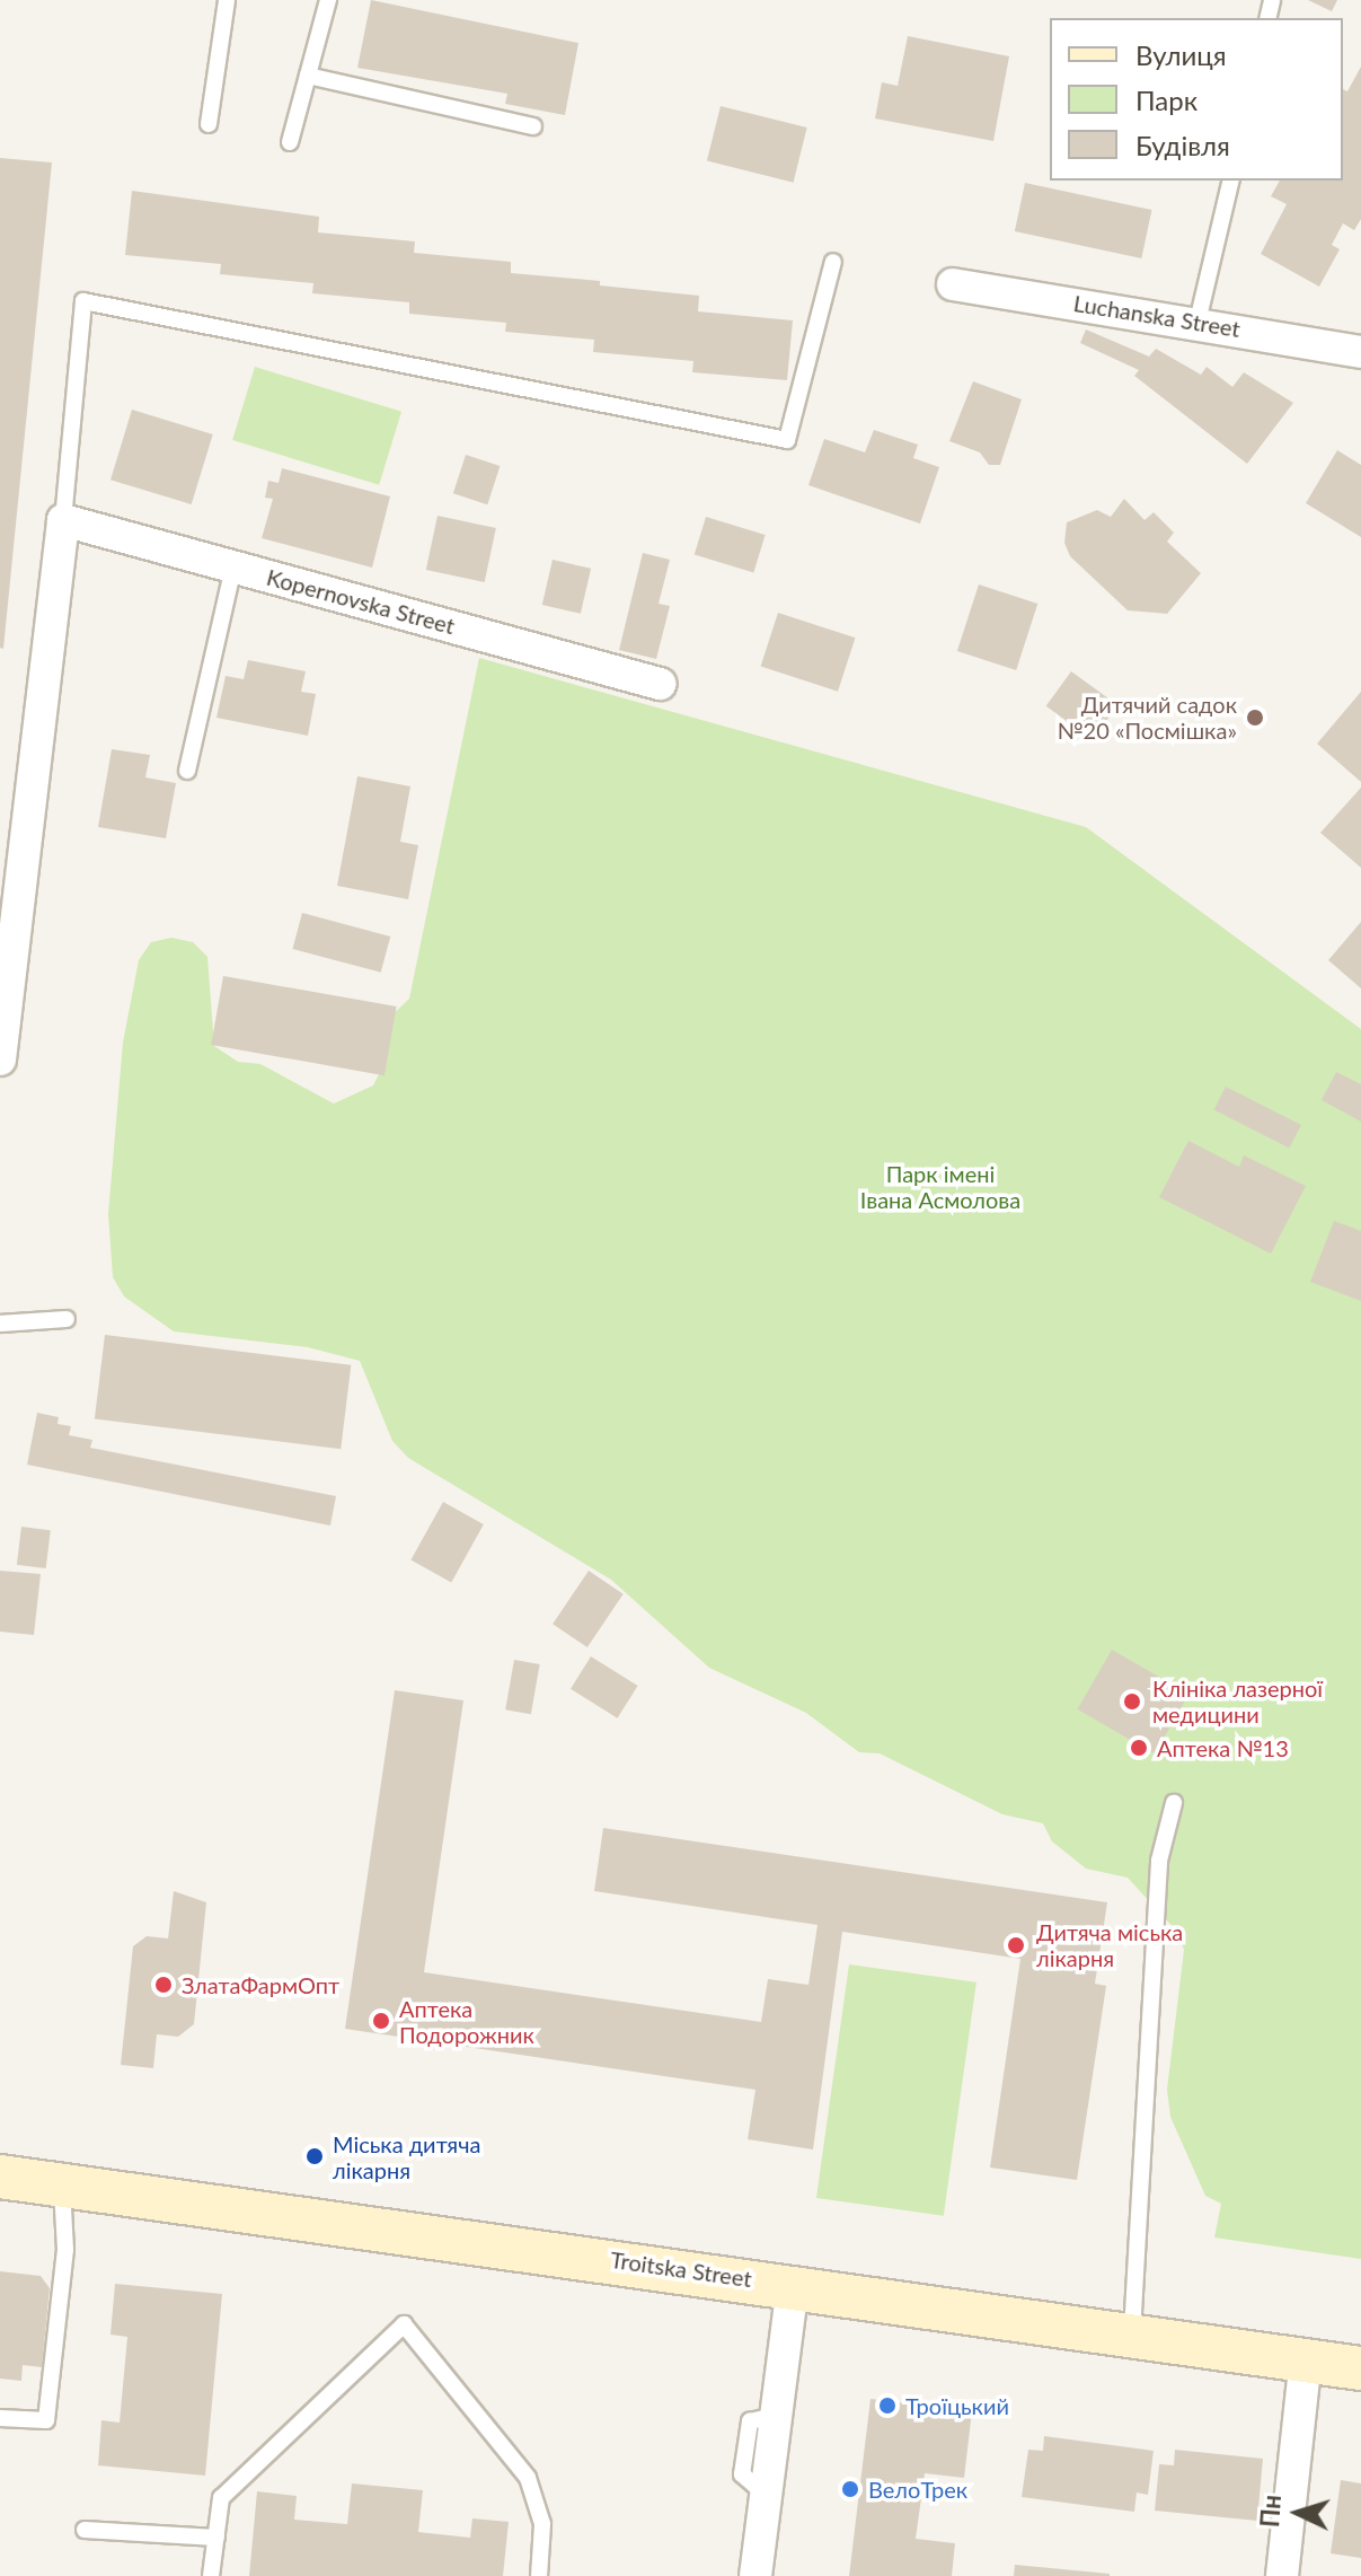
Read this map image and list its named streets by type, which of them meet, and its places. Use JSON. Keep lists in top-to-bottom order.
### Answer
{
  "streets": {
    "main road": ["Troitska Street"],
    "street": ["Luchanska Street", "Kopernovska Street"]
  },
  "parks": ["Парк імені Івана Асмолова"],
  "places": [
    "Дитячий садок №20 «Посмішка»",
    "Клініка лазерної медицини",
    "Аптека №13",
    "Дитяча міська лікарня",
    "ЗлатаФармОпт",
    "Аптека Подорожник",
    "Міська дитяча лікарня",
    "Троїцький",
    "ВелоТрек"
  ],
  "legend": ["Вулиця", "Парк", "Будівля"],
  "north": "left"
}
